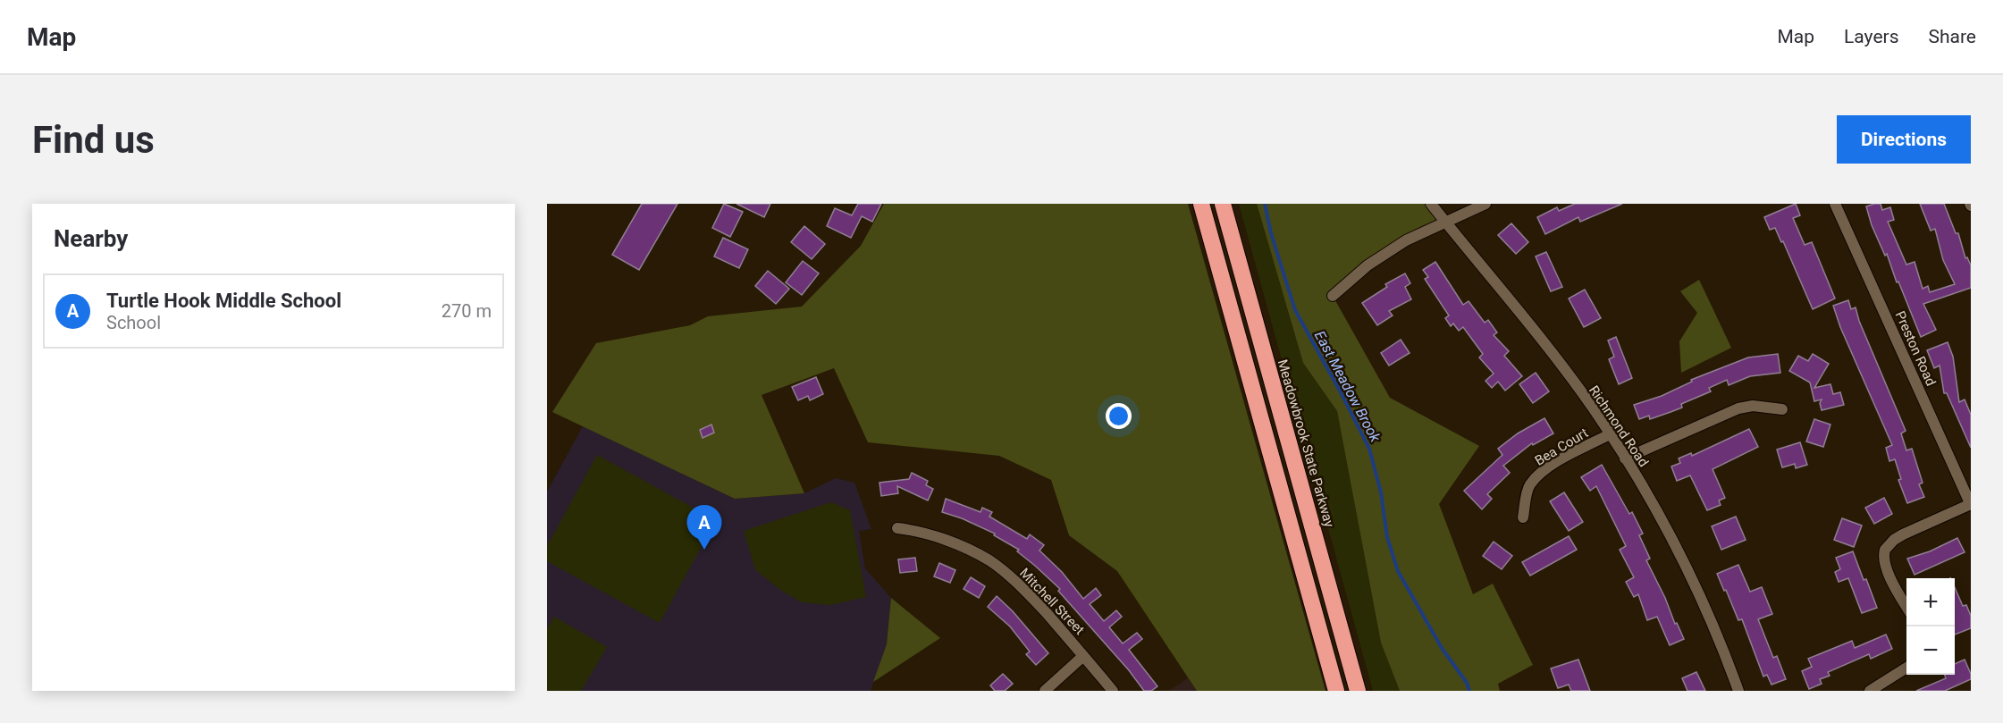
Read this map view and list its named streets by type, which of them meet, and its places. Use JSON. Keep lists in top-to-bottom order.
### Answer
{
  "streets": {
    "highway": ["Meadowbrook State Parkway"],
    "street": [
      "Preston Road",
      "Richmond Road",
      "Bea Court",
      "Mitchell Street"
    ]
  },
  "crossings": [
    ["Richmond Road", "Bea Court"]
  ],
  "water": ["East Meadow Brook"],
  "page": {
    "header": "Map",
    "nav": ["Map", "Layers", "Share"],
    "buttons": "Directions",
    "title": "Find us",
    "heading": "Nearby",
    "list": [
      {
        "mark": "A",
        "name": "Turtle Hook Middle School",
        "note": "School",
        "value": "270 m"
      }
    ],
    "pins": "A",
    "map_buttons": ["+", "−"]
  }
}
